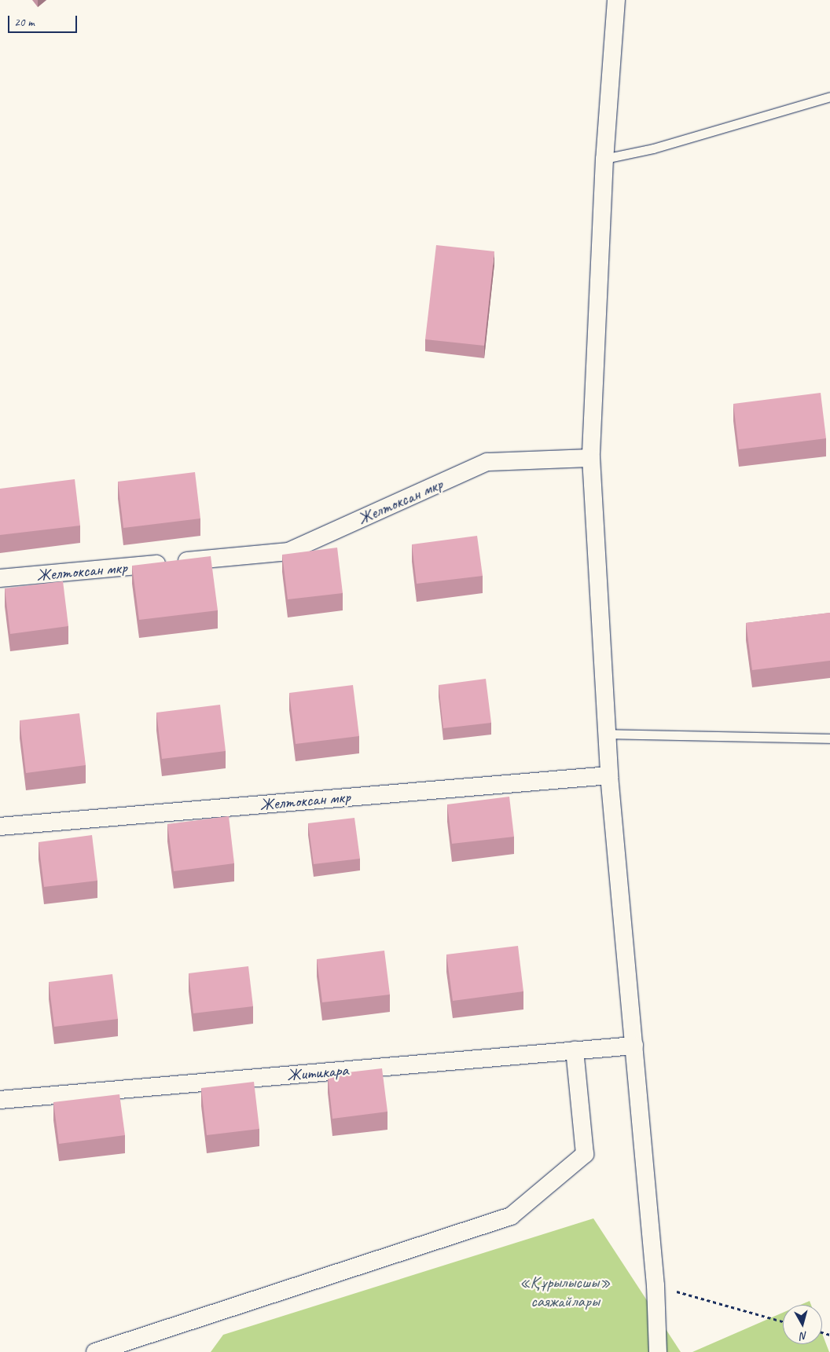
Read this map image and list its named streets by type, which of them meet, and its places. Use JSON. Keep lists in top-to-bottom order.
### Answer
{
  "streets": {
    "street": ["Желтоксан мкр", "Житикара"]
  },
  "parks": ["«Құрылысшы» саяжайлары"],
  "scale_bar": "20 m",
  "north": "bottom"
}
